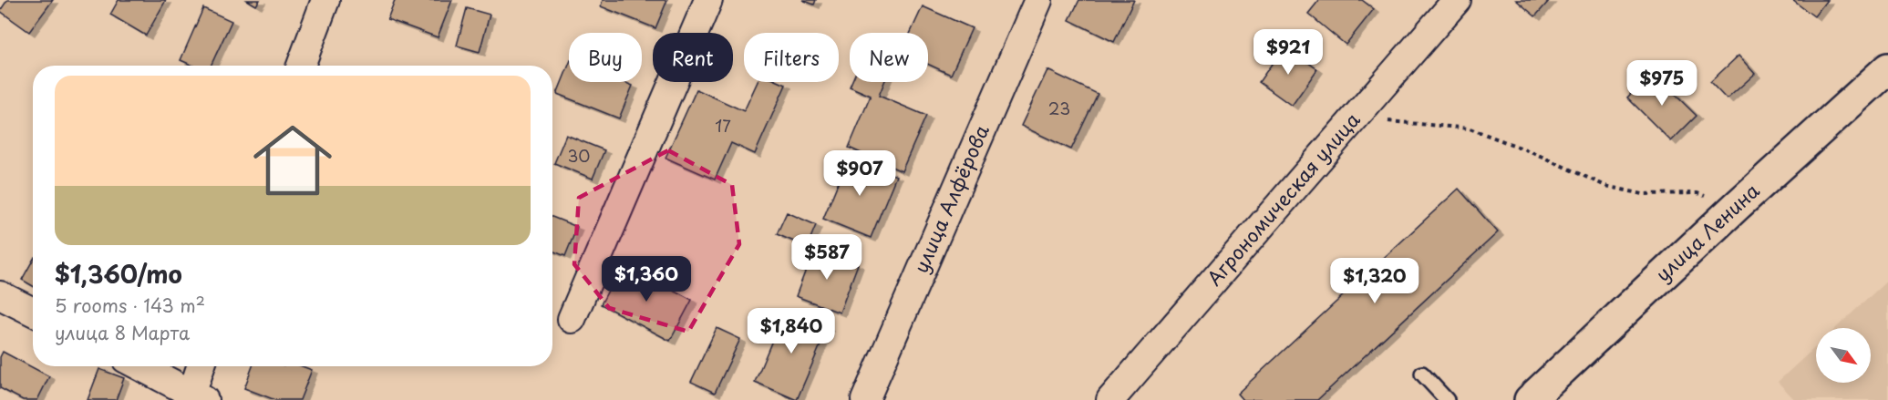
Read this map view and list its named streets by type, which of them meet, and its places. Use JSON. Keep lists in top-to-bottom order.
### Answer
{
  "streets": {
    "street": ["улица Алфёрова", "Агрономическая улица", "улица Ленина"]
  },
  "house_numbers": ["23", "17", "30"],
  "north": "bottom right",
  "page": {
    "price": [
      "$921",
      "$975",
      "$907",
      "$587",
      "$1,360",
      "$1,320",
      "$1,840"
    ],
    "chip": [
      "Buy",
      "Rent",
      "Filters",
      "New"
    ],
    "list": [
      {
        "name": "$1,360/mo",
        "note": "5 rooms · 143 m² · улица 8 Марта"
      }
    ]
  }
}
